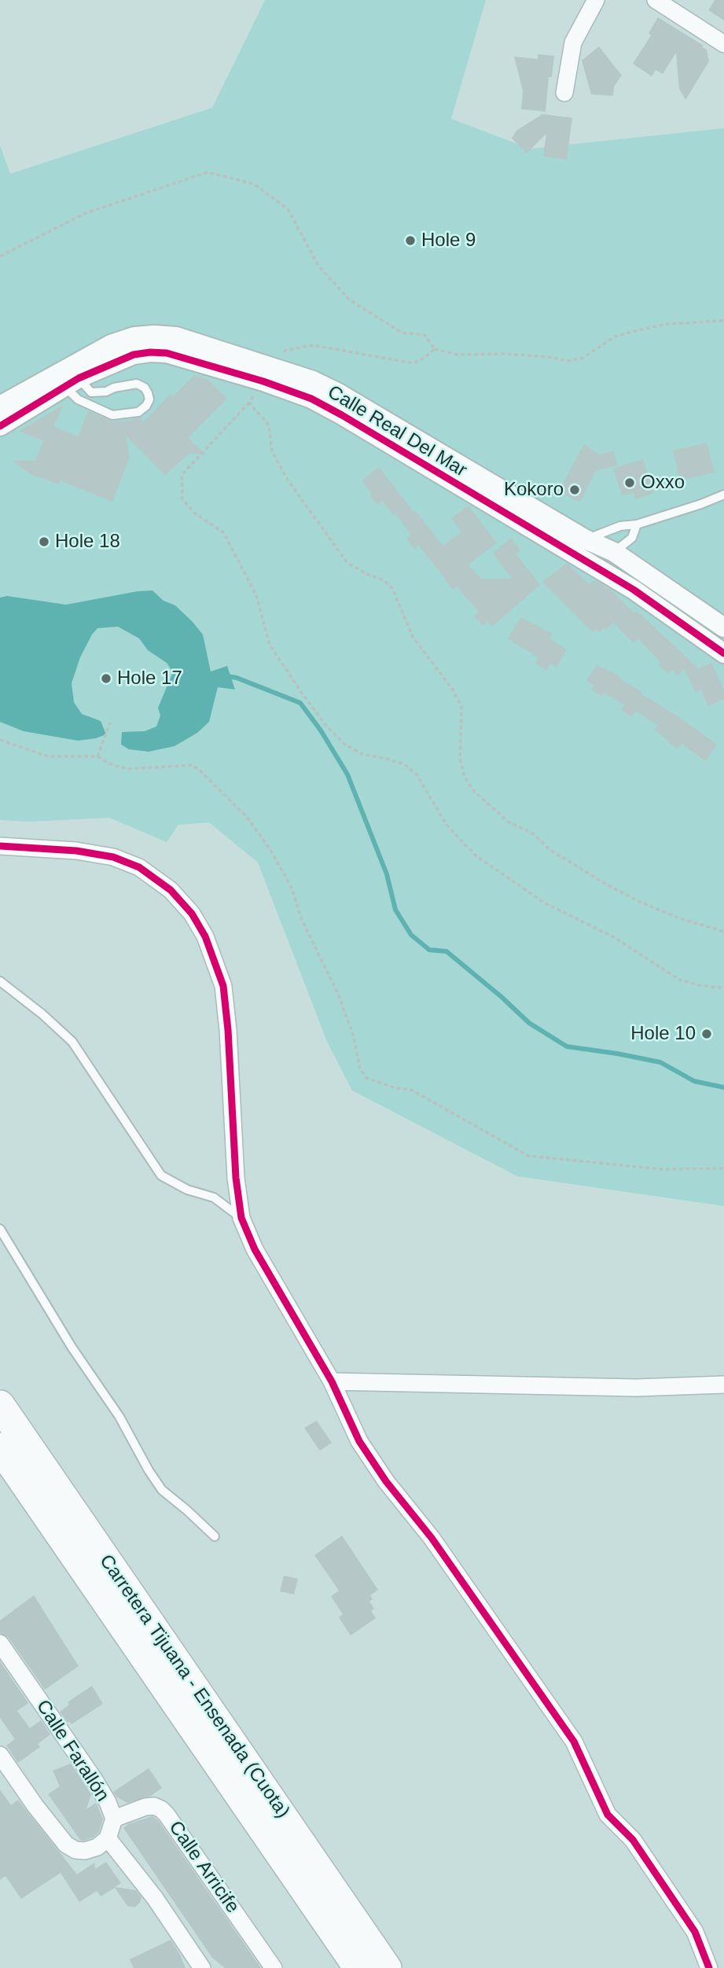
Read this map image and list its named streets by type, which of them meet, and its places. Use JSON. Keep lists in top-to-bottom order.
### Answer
{
  "streets": {
    "highway": ["Carretera Tijuana - Ensenada (Cuota)"],
    "street": ["Calle Real Del Mar", "Calle Farallón", "Calle Arricife"]
  },
  "crossings": [
    ["Calle Farallón", "Calle Arricife"]
  ],
  "places": [
    "Hole 9",
    "Oxxo",
    "Kokoro",
    "Hole 18",
    "Hole 17",
    "Hole 10"
  ]
}
